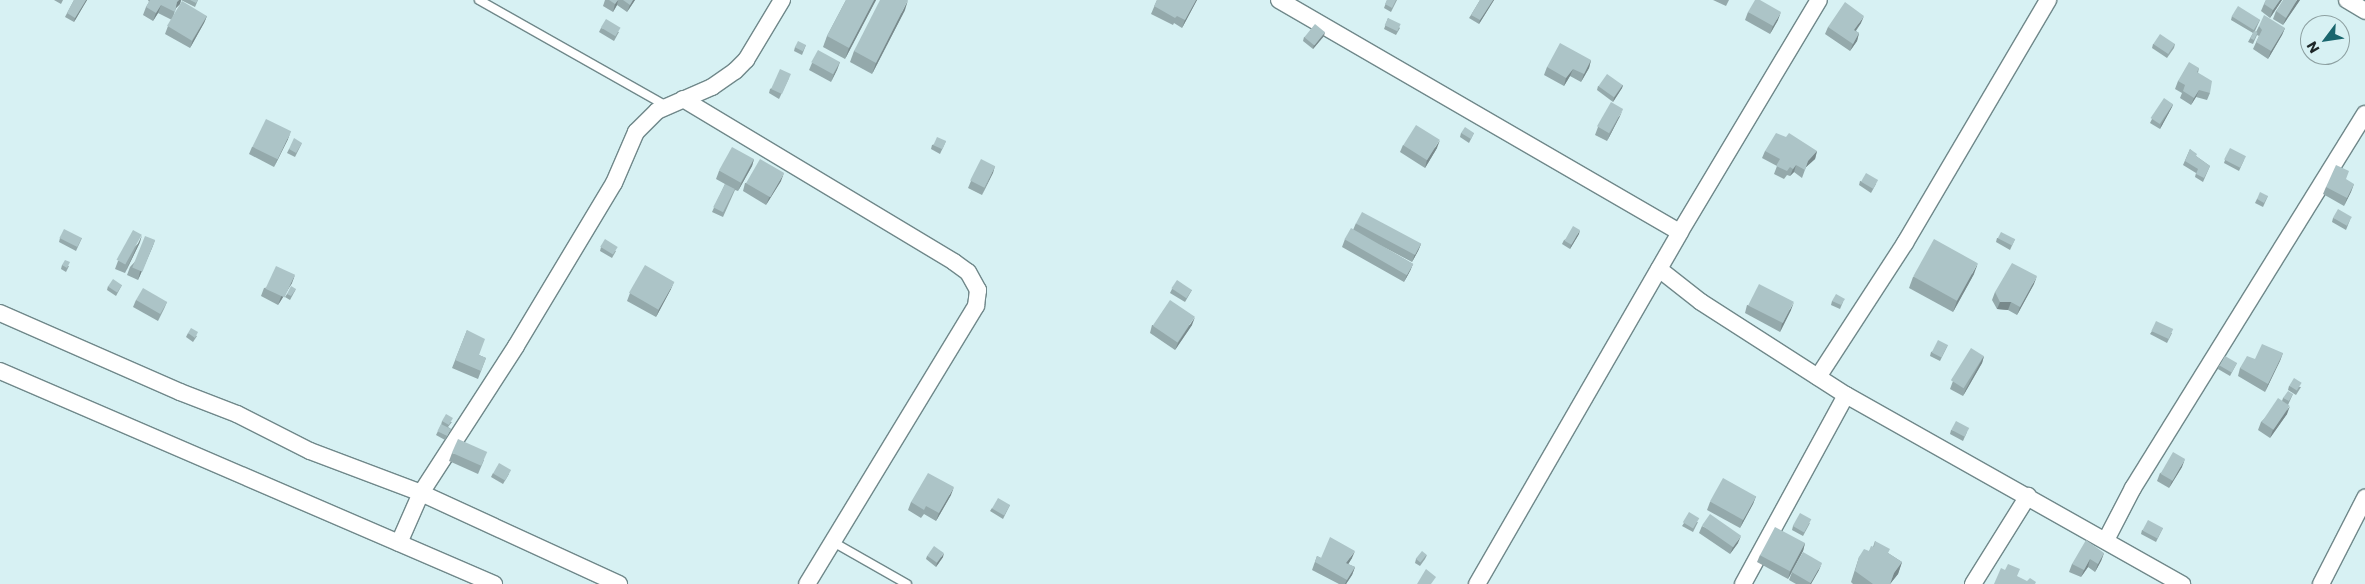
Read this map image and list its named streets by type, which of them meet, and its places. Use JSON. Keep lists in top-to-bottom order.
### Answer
{
  "north": "bottom left"
}
